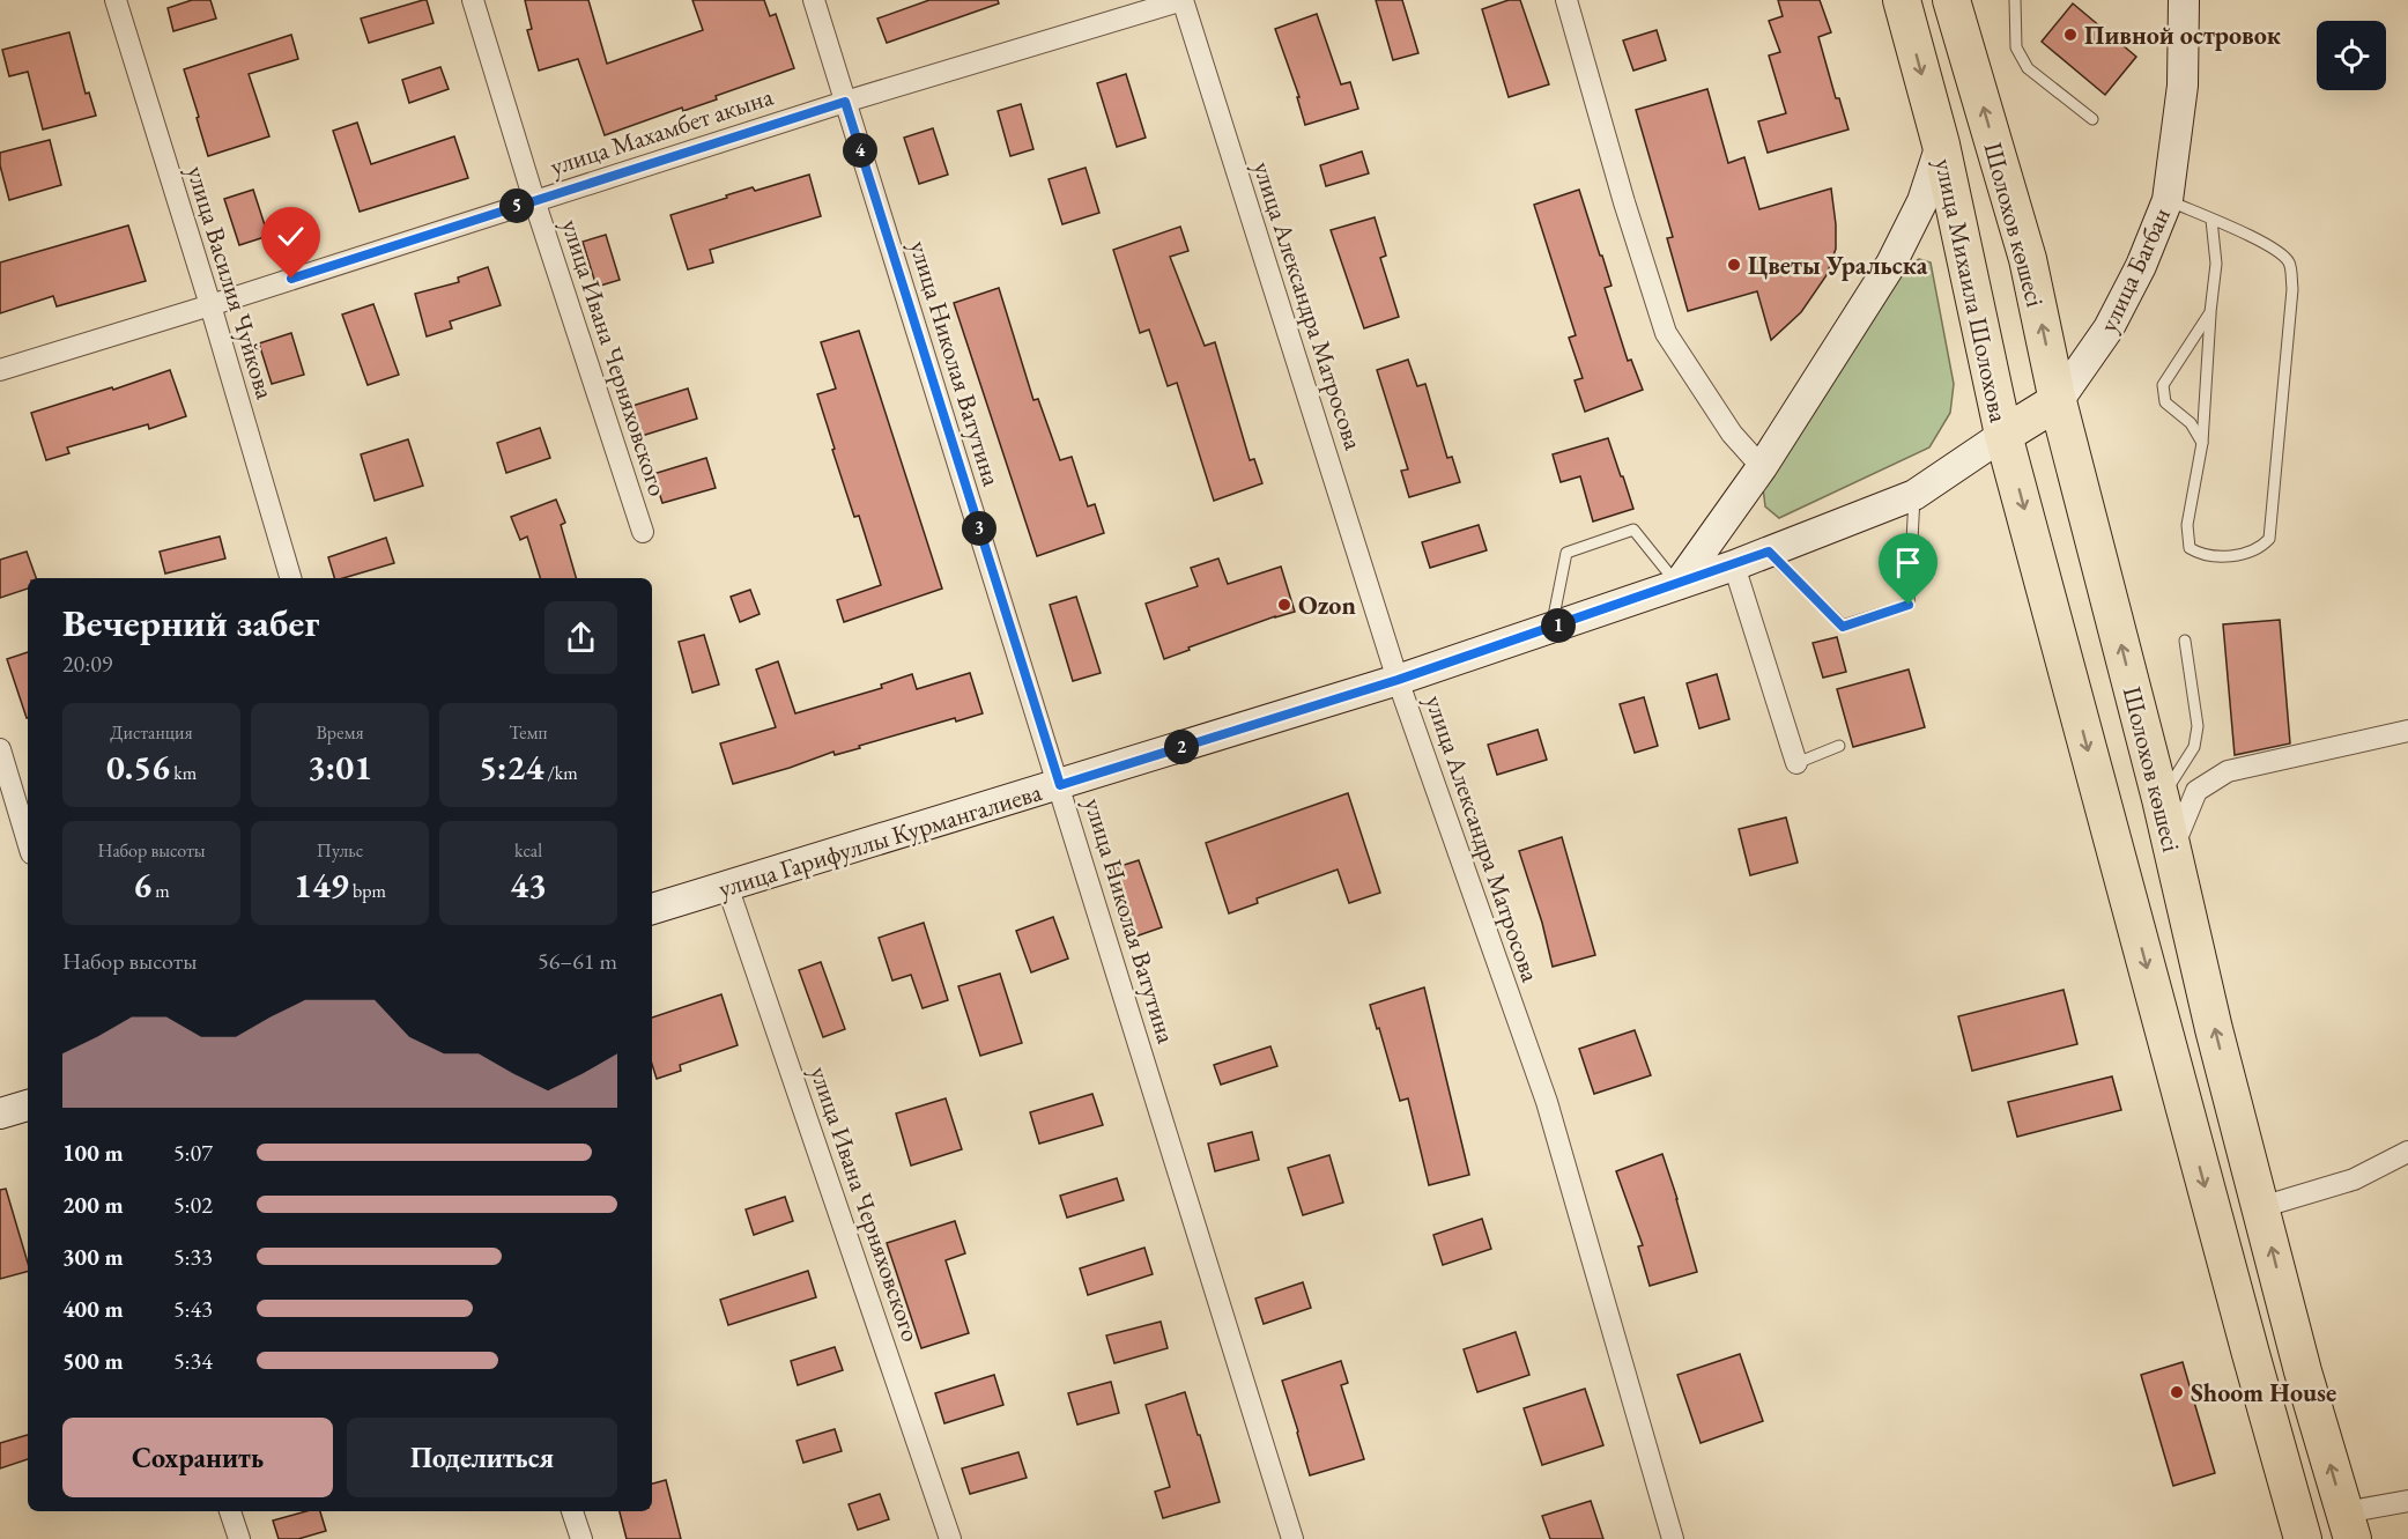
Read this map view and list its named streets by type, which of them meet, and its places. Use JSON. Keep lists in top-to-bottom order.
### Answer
{
  "streets": {
    "highway": ["Шолохов көшесі", "улица Михаила Шолохова"],
    "street": [
      "улица Махамбет акына",
      "улица Багбан",
      "улица Василия Чуйкова",
      "улица Александра Матросова",
      "улица Ивана Черняховского",
      "улица Николая Ватутина",
      "улица Гарифуллы Курмангалиева"
    ]
  },
  "crossings": [
    ["улица Махамбет акына", "улица Василия Чуйкова"],
    ["улица Махамбет акына", "улица Александра Матросова"],
    ["улица Махамбет акына", "улица Ивана Черняховского"],
    ["улица Махамбет акына", "улица Николая Ватутина"],
    ["Шолохов көшесі", "улица Багбан"],
    ["Шолохов көшесі", "улица Михаила Шолохова"],
    ["улица Михаила Шолохова", "улица Гарифуллы Курмангалиева"],
    ["улица Александра Матросова", "улица Гарифуллы Курмангалиева"],
    ["улица Ивана Черняховского", "улица Гарифуллы Курмангалиева"],
    ["улица Николая Ватутина", "улица Гарифуллы Курмангалиева"]
  ],
  "places": [
    "Пивной островок",
    "Цветы Уральска",
    "Ozon",
    "Shoom House"
  ],
  "page": {
    "pins": [
      "4",
      "5",
      "3",
      "1",
      "2"
    ],
    "heading": ["Вечерний забег", "20:09"],
    "stats": [
      ["Дистанция", "0.56 km"],
      ["Время", "3:01"],
      ["Темп", "5:24 /km"],
      ["Набор высоты", "6 m"],
      ["Пульс", "149 bpm"],
      ["kcal", "43"]
    ],
    "chart": ["Набор высоты", "56–61 m"],
    "list": [
      {
        "name": "100 m",
        "note": "5:07"
      },
      {
        "name": "200 m",
        "note": "5:02"
      },
      {
        "name": "300 m",
        "note": "5:33"
      },
      {
        "name": "400 m",
        "note": "5:43"
      },
      {
        "name": "500 m",
        "note": "5:34"
      }
    ],
    "buttons": ["Сохранить", "Поделиться"]
  }
}
